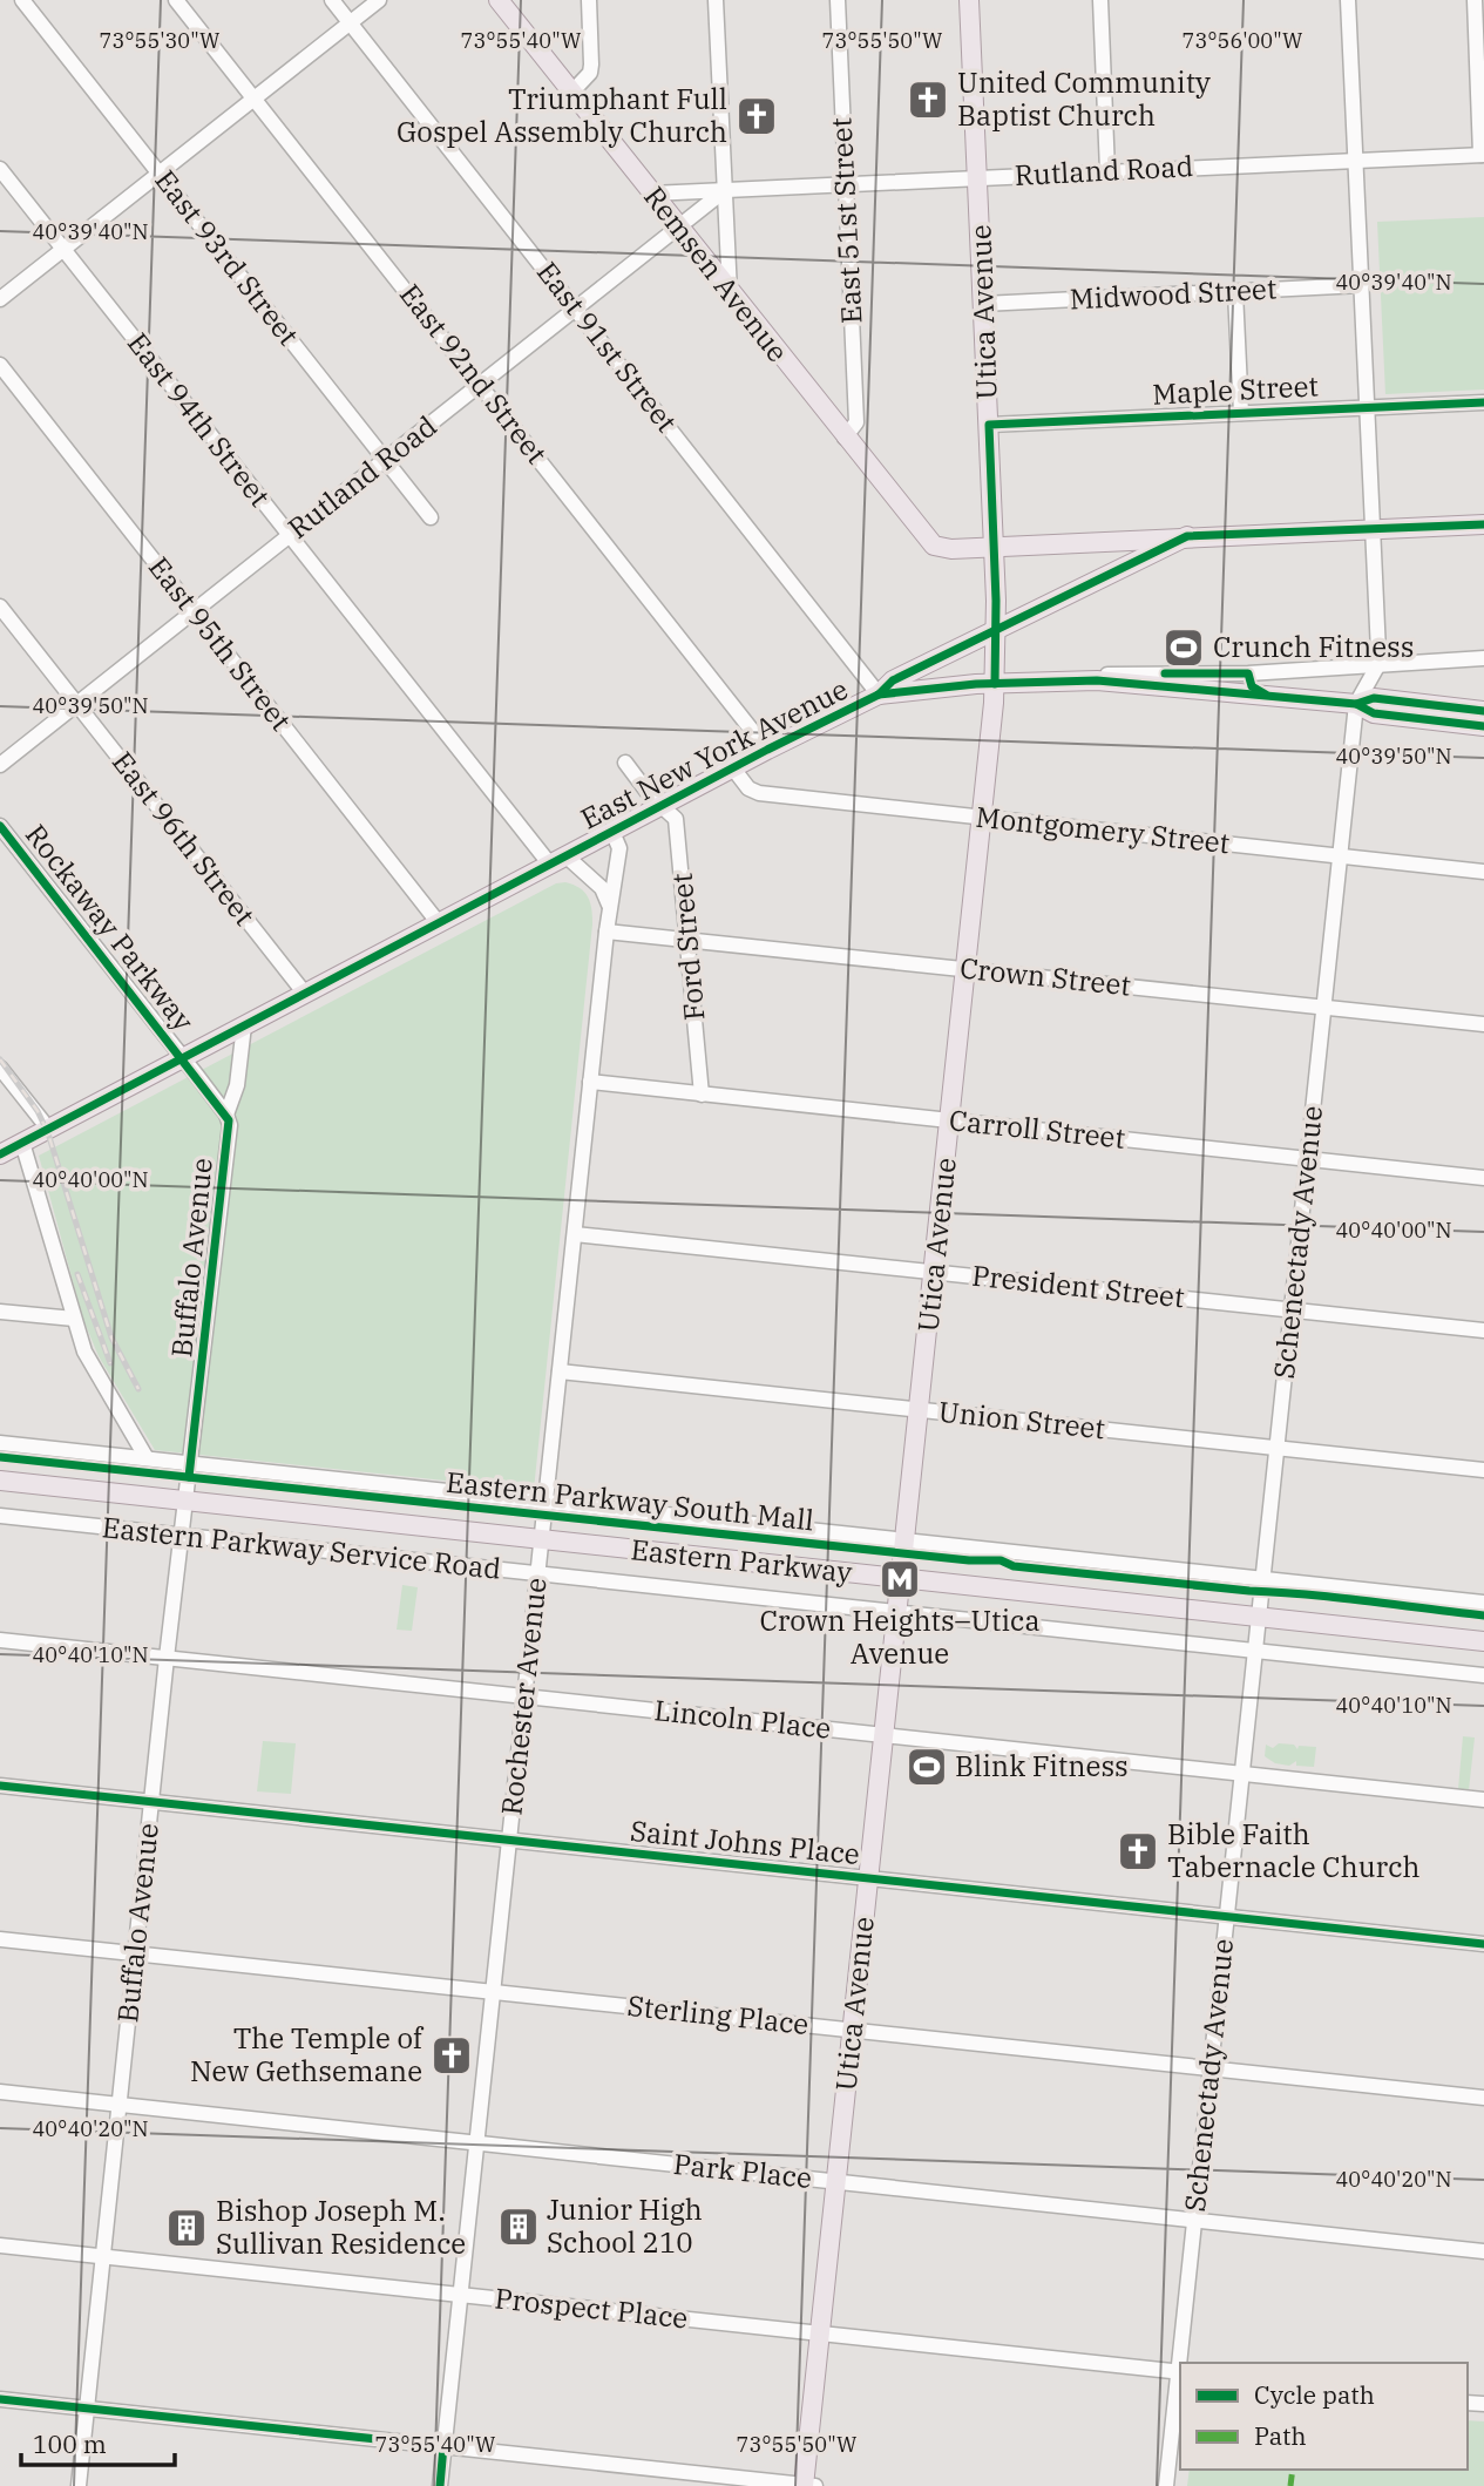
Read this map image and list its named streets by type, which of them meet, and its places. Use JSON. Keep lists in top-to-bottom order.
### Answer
{
  "streets": {
    "main road": [
      "Remsen Avenue",
      "Utica Avenue",
      "East New York Avenue",
      "Eastern Parkway"
    ],
    "street": [
      "Rutland Road",
      "East 51st Street",
      "East 93rd Street",
      "Midwood Street",
      "East 91st Street",
      "East 92nd Street",
      "Maple Street",
      "East 94th Street",
      "East 95th Street",
      "Montgomery Street",
      "East 96th Street",
      "Rockaway Parkway",
      "Ford Street",
      "Crown Street",
      "Carroll Street",
      "Schenectady Avenue",
      "Buffalo Avenue",
      "President Street",
      "Union Street",
      "Eastern Parkway Service Road",
      "Rochester Avenue",
      "Lincoln Place",
      "Saint Johns Place",
      "Sterling Place",
      "Park Place",
      "Prospect Place"
    ],
    "cycle path": ["Eastern Parkway South Mall"]
  },
  "crossings": [
    ["Rutland Road", "East 51st Street"],
    ["Rutland Road", "East 93rd Street"],
    ["Rutland Road", "Remsen Avenue"],
    ["Rutland Road", "Utica Avenue"],
    ["Rutland Road", "East 91st Street"],
    ["Rutland Road", "East 92nd Street"],
    ["Rutland Road", "East 94th Street"],
    ["Rutland Road", "East 95th Street"],
    ["Rutland Road", "East 96th Street"],
    ["East 51st Street", "Remsen Avenue"],
    ["Remsen Avenue", "East New York Avenue"],
    ["Midwood Street", "Utica Avenue"],
    ["Utica Avenue", "Maple Street"],
    ["Utica Avenue", "East New York Avenue"],
    ["Utica Avenue", "Montgomery Street"],
    ["Utica Avenue", "Crown Street"],
    ["Utica Avenue", "Carroll Street"],
    ["Utica Avenue", "President Street"],
    ["Utica Avenue", "Union Street"],
    ["Utica Avenue", "Eastern Parkway Service Road"],
    ["Utica Avenue", "Eastern Parkway"],
    ["Utica Avenue", "Lincoln Place"],
    ["Utica Avenue", "Saint Johns Place"],
    ["Utica Avenue", "Sterling Place"],
    ["Utica Avenue", "Park Place"],
    ["Utica Avenue", "Prospect Place"],
    ["East 91st Street", "East New York Avenue"],
    ["East 92nd Street", "East New York Avenue"],
    ["East 94th Street", "East New York Avenue"],
    ["East 95th Street", "East New York Avenue"],
    ["East New York Avenue", "Montgomery Street"],
    ["East New York Avenue", "East 96th Street"],
    ["East New York Avenue", "Rockaway Parkway"],
    ["East New York Avenue", "Ford Street"],
    ["East New York Avenue", "Buffalo Avenue"],
    ["East New York Avenue", "Rochester Avenue"],
    ["Montgomery Street", "Schenectady Avenue"],
    ["Ford Street", "Crown Street"],
    ["Ford Street", "Carroll Street"],
    ["Crown Street", "Schenectady Avenue"],
    ["Crown Street", "Rochester Avenue"],
    ["Carroll Street", "Schenectady Avenue"],
    ["Carroll Street", "Rochester Avenue"],
    ["Schenectady Avenue", "President Street"],
    ["Schenectady Avenue", "Union Street"],
    ["Schenectady Avenue", "Eastern Parkway Service Road"],
    ["Schenectady Avenue", "Eastern Parkway"],
    ["Schenectady Avenue", "Lincoln Place"],
    ["Schenectady Avenue", "Saint Johns Place"],
    ["Schenectady Avenue", "Sterling Place"],
    ["Schenectady Avenue", "Park Place"],
    ["Schenectady Avenue", "Prospect Place"],
    ["Buffalo Avenue", "Eastern Parkway Service Road"],
    ["Buffalo Avenue", "Eastern Parkway"],
    ["Buffalo Avenue", "Lincoln Place"],
    ["Buffalo Avenue", "Saint Johns Place"],
    ["Buffalo Avenue", "Sterling Place"],
    ["Buffalo Avenue", "Park Place"],
    ["Buffalo Avenue", "Prospect Place"],
    ["President Street", "Rochester Avenue"],
    ["Union Street", "Rochester Avenue"],
    ["Eastern Parkway Service Road", "Rochester Avenue"],
    ["Eastern Parkway", "Rochester Avenue"],
    ["Rochester Avenue", "Lincoln Place"],
    ["Rochester Avenue", "Saint Johns Place"],
    ["Rochester Avenue", "Sterling Place"],
    ["Rochester Avenue", "Park Place"],
    ["Rochester Avenue", "Prospect Place"]
  ],
  "places": {
    "church": [
      "United Community Baptist Church",
      "Triumphant Full Gospel Assembly Church",
      "Bible Faith Tabernacle Church",
      "The Temple of New Gethsemane"
    ],
    "sports": ["Crunch Fitness", "Blink Fitness"],
    "metro station": ["Crown Heights–Utica Avenue"],
    "building": ["Junior High School 210", "Bishop Joseph M. Sullivan Residence"]
  },
  "legend": ["Cycle path", "Path"],
  "scale_bar": "100 m",
  "coordinates": [
    "73°55'30\"W",
    "73°55'40\"W",
    "73°55'50\"W",
    "73°56'00\"W",
    "40°39'40\"N",
    "40°39'50\"N",
    "40°40'00\"N",
    "40°40'10\"N",
    "40°40'20\"N"
  ]
}
